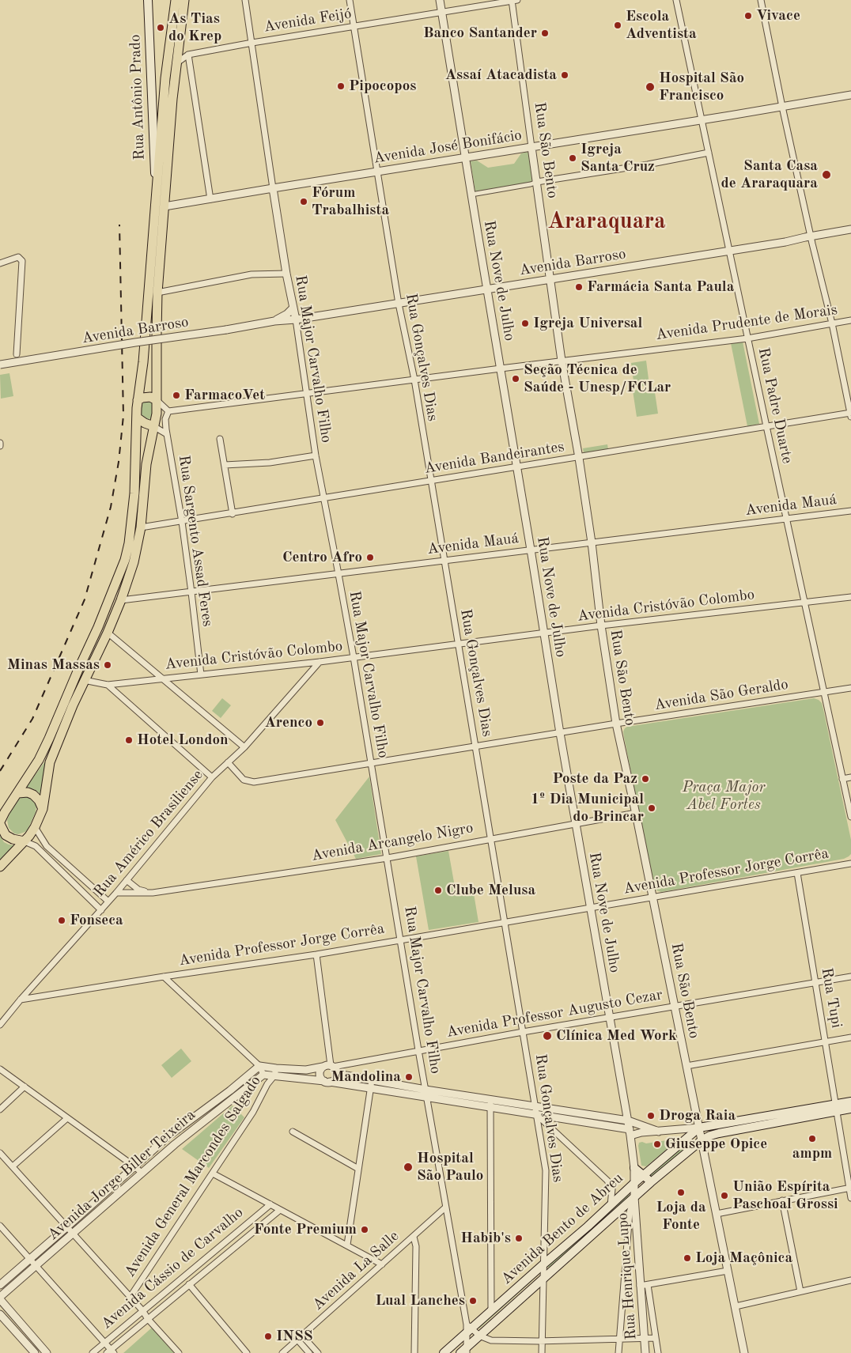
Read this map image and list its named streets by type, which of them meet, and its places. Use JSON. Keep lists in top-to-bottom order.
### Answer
{
  "streets": {
    "main road": ["Rua Antônio Prado", "Avenida Bento de Abreu"],
    "street": [
      "Avenida Feijó",
      "Avenida José Bonifácio",
      "Rua São Bento",
      "Avenida Barroso",
      "Rua Nove de Julho",
      "Avenida Prudente de Morais",
      "Rua Gonçalves Dias",
      "Rua Major Carvalho Filho",
      "Rua Padre Duarte",
      "Avenida Bandeirantes",
      "Avenida Mauá",
      "Rua Sargento Assad Feres",
      "Avenida Cristóvão Colombo",
      "Avenida São Geraldo",
      "Rua Américo Brasiliense",
      "Avenida Arcangelo Nigro",
      "Avenida Professor Jorge Corrêa",
      "Rua Tupi",
      "Avenida Professor Augusto Cezar",
      "Avenida Jorge Biller Teixeira",
      "Avenida General Marcondes Salgado",
      "Avenida Cássio de Carvalho",
      "Avenida La Salle",
      "Rua Henrique Lupo"
    ]
  },
  "crossings": [
    ["Avenida Feijó", "Rua São Bento"],
    ["Avenida Feijó", "Rua Nove de Julho"],
    ["Avenida Feijó", "Rua Gonçalves Dias"],
    ["Avenida Feijó", "Rua Major Carvalho Filho"],
    ["Avenida José Bonifácio", "Rua São Bento"],
    ["Avenida José Bonifácio", "Rua Nove de Julho"],
    ["Avenida José Bonifácio", "Rua Gonçalves Dias"],
    ["Avenida José Bonifácio", "Rua Major Carvalho Filho"],
    ["Avenida José Bonifácio", "Rua Padre Duarte"],
    ["Rua São Bento", "Avenida Barroso"],
    ["Rua São Bento", "Avenida Prudente de Morais"],
    ["Rua São Bento", "Avenida Bandeirantes"],
    ["Rua São Bento", "Avenida Mauá"],
    ["Rua São Bento", "Avenida Cristóvão Colombo"],
    ["Rua São Bento", "Avenida São Geraldo"],
    ["Rua São Bento", "Avenida Arcangelo Nigro"],
    ["Rua São Bento", "Avenida Professor Jorge Corrêa"],
    ["Rua São Bento", "Avenida Professor Augusto Cezar"],
    ["Rua São Bento", "Avenida Bento de Abreu"],
    ["Avenida Barroso", "Rua Nove de Julho"],
    ["Avenida Barroso", "Rua Gonçalves Dias"],
    ["Avenida Barroso", "Rua Major Carvalho Filho"],
    ["Avenida Barroso", "Rua Padre Duarte"],
    ["Rua Nove de Julho", "Avenida Prudente de Morais"],
    ["Rua Nove de Julho", "Avenida Bandeirantes"],
    ["Rua Nove de Julho", "Avenida Mauá"],
    ["Rua Nove de Julho", "Avenida Cristóvão Colombo"],
    ["Rua Nove de Julho", "Avenida São Geraldo"],
    ["Rua Nove de Julho", "Avenida Arcangelo Nigro"],
    ["Rua Nove de Julho", "Avenida Professor Jorge Corrêa"],
    ["Rua Nove de Julho", "Avenida Professor Augusto Cezar"],
    ["Rua Nove de Julho", "Avenida Bento de Abreu"],
    ["Rua Nove de Julho", "Rua Henrique Lupo"],
    ["Avenida Prudente de Morais", "Rua Gonçalves Dias"],
    ["Avenida Prudente de Morais", "Rua Major Carvalho Filho"],
    ["Avenida Prudente de Morais", "Rua Padre Duarte"],
    ["Avenida Prudente de Morais", "Rua Sargento Assad Feres"],
    ["Rua Gonçalves Dias", "Avenida Bandeirantes"],
    ["Rua Gonçalves Dias", "Avenida Mauá"],
    ["Rua Gonçalves Dias", "Avenida Cristóvão Colombo"],
    ["Rua Gonçalves Dias", "Avenida São Geraldo"],
    ["Rua Gonçalves Dias", "Avenida Arcangelo Nigro"],
    ["Rua Gonçalves Dias", "Avenida Professor Jorge Corrêa"],
    ["Rua Gonçalves Dias", "Avenida Professor Augusto Cezar"],
    ["Rua Gonçalves Dias", "Avenida Bento de Abreu"],
    ["Rua Major Carvalho Filho", "Avenida Bandeirantes"],
    ["Rua Major Carvalho Filho", "Avenida Mauá"],
    ["Rua Major Carvalho Filho", "Avenida Cristóvão Colombo"],
    ["Rua Major Carvalho Filho", "Avenida São Geraldo"],
    ["Rua Major Carvalho Filho", "Avenida Arcangelo Nigro"],
    ["Rua Major Carvalho Filho", "Avenida Professor Jorge Corrêa"],
    ["Rua Major Carvalho Filho", "Avenida Professor Augusto Cezar"],
    ["Rua Major Carvalho Filho", "Avenida Bento de Abreu"],
    ["Rua Major Carvalho Filho", "Avenida La Salle"],
    ["Rua Padre Duarte", "Avenida Bandeirantes"],
    ["Rua Padre Duarte", "Avenida Mauá"],
    ["Rua Padre Duarte", "Avenida Cristóvão Colombo"],
    ["Rua Padre Duarte", "Avenida São Geraldo"],
    ["Avenida Bandeirantes", "Rua Sargento Assad Feres"],
    ["Avenida Mauá", "Rua Sargento Assad Feres"],
    ["Rua Sargento Assad Feres", "Avenida Cristóvão Colombo"],
    ["Avenida Cristóvão Colombo", "Rua Américo Brasiliense"],
    ["Avenida São Geraldo", "Rua Américo Brasiliense"],
    ["Rua Américo Brasiliense", "Avenida Arcangelo Nigro"],
    ["Rua Américo Brasiliense", "Avenida Professor Jorge Corrêa"],
    ["Avenida Professor Jorge Corrêa", "Rua Tupi"],
    ["Rua Tupi", "Avenida Professor Augusto Cezar"],
    ["Rua Tupi", "Avenida Bento de Abreu"],
    ["Avenida Bento de Abreu", "Rua Henrique Lupo"]
  ],
  "districts": ["Araraquara"],
  "parks": ["Praça Major Abel Fortes"],
  "places": [
    "Vivace",
    "Escola Adventista",
    "As Tias do Krep",
    "Banco Santander",
    "Assaí Atacadista",
    "Pipocopos",
    "Hospital São Francisco",
    "Igreja Santa Cruz",
    "Santa Casa de Araraquara",
    "Fórum Trabalhista",
    "Farmácia Santa Paula",
    "Igreja Universal",
    "Seção Técnica de Saúde - Unesp/FCLar",
    "FarmacoVet",
    "Centro Afro",
    "Minas Massas",
    "Arenco",
    "Hotel London",
    "Poste da Paz",
    "1º Dia Municipal do Brincar",
    "Clube Melusa",
    "Fonseca",
    "Clínica Med Work",
    "Mandolina",
    "Droga Raia",
    "ampm",
    "Giuseppe Opice",
    "Hospital São Paulo",
    "Loja da Fonte",
    "União Espírita Paschoal Grossi",
    "Fonte Premium",
    "Habib's",
    "Loja Maçônica",
    "Lual Lanches",
    "INSS"
  ]
}
